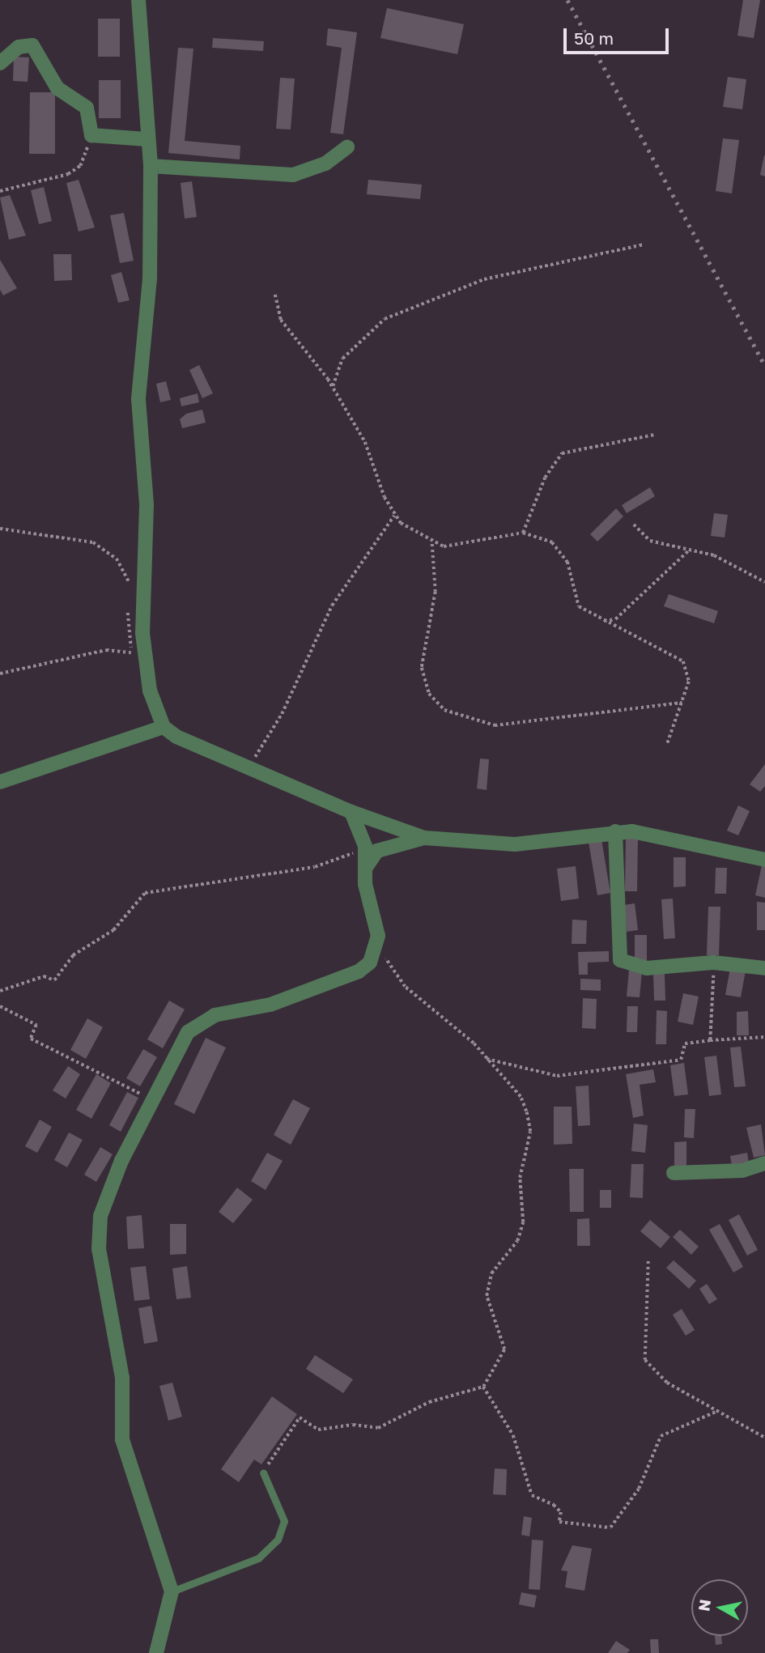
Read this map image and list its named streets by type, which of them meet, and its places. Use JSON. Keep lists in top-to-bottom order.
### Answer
{
  "scale_bar": "50 m",
  "north": "left"
}
